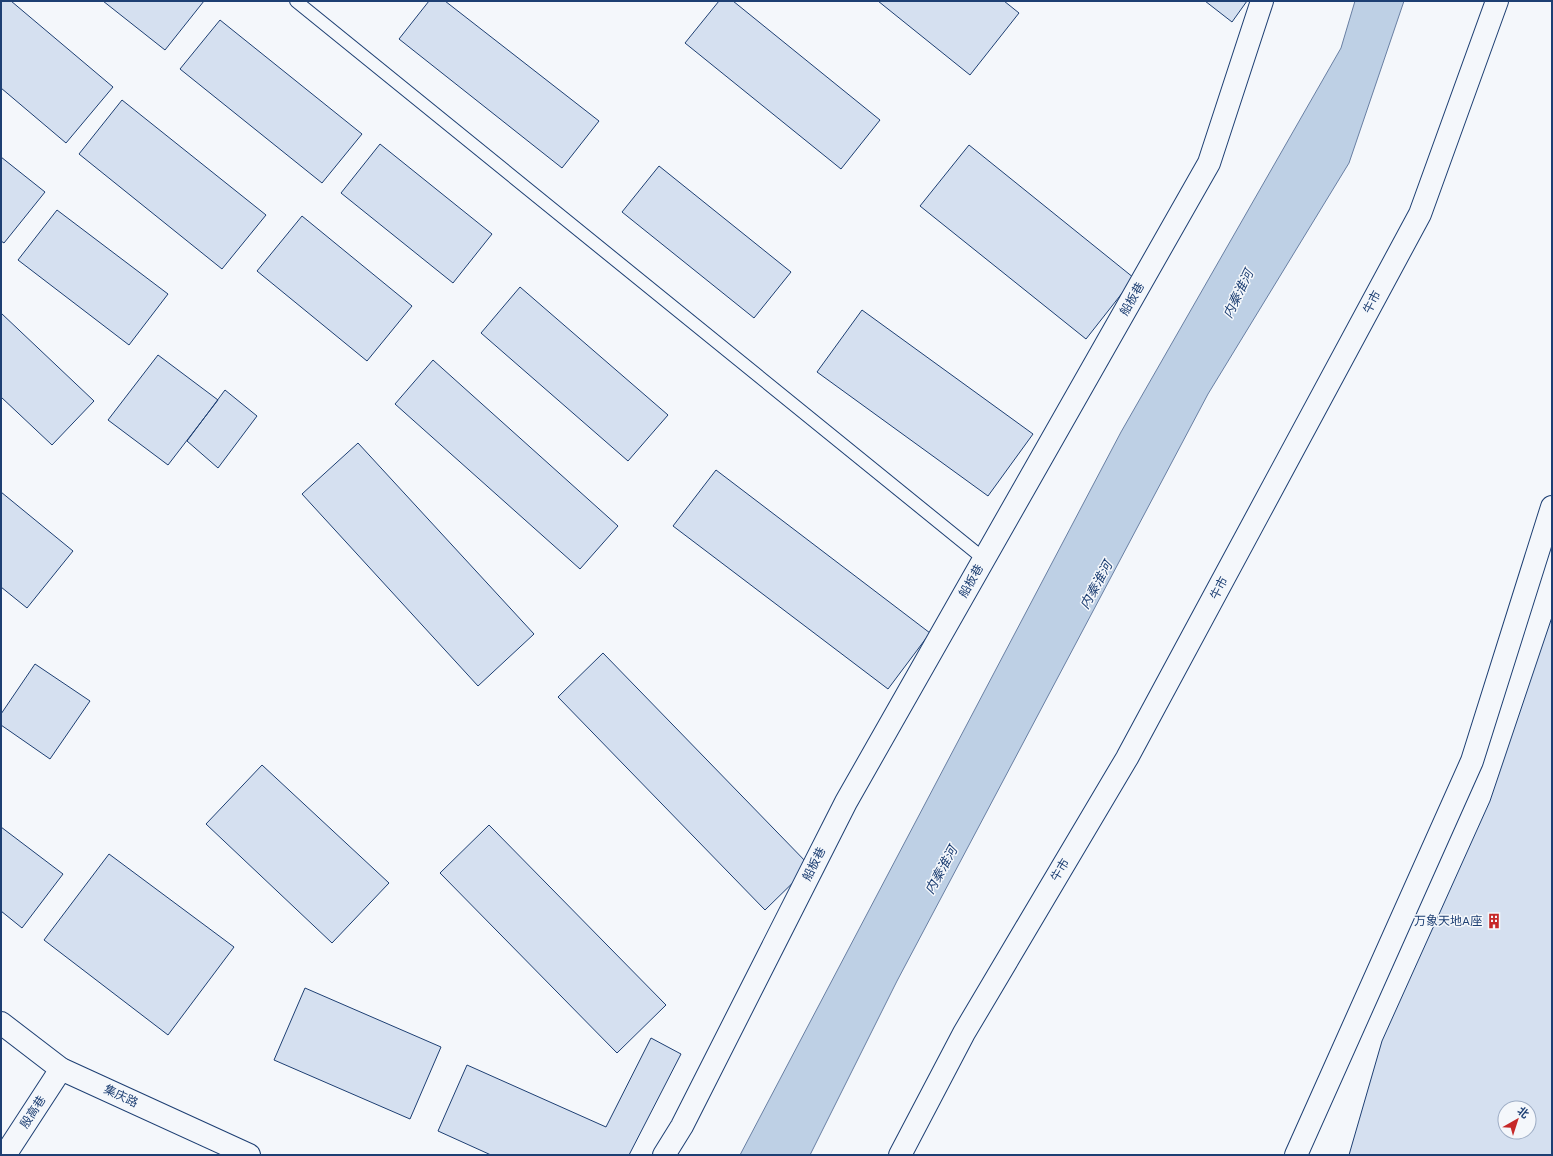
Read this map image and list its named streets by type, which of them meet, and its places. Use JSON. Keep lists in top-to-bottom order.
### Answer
{
  "streets": {
    "street": [
      "船板巷",
      "牛市",
      "集庆路",
      "殷高巷"
    ]
  },
  "crossings": [
    ["集庆路", "殷高巷"]
  ],
  "water": ["内秦淮河"],
  "places": {
    "building": ["万象天地A座"]
  },
  "north": "top right"
}
